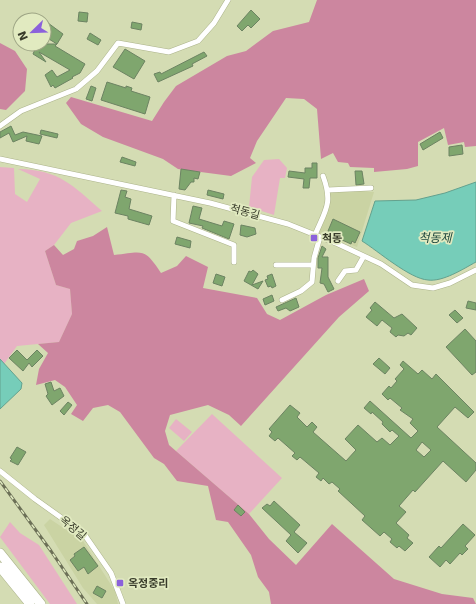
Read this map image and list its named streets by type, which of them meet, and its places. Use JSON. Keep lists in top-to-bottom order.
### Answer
{
  "streets": {
    "street": ["척동길", "옥정길"]
  },
  "water": ["척동제"],
  "places": {
    "transit": ["척동", "옥정중리"]
  },
  "north": "bottom left"
}
